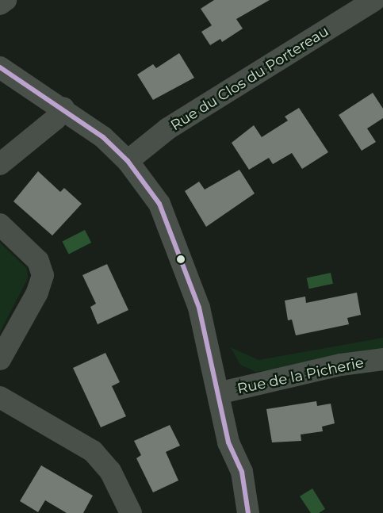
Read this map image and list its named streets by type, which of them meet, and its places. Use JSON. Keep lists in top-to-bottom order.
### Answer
{
  "streets": {
    "street": ["Rue du Clos du Portereau", "Rue de la Picherie"]
  }
}
